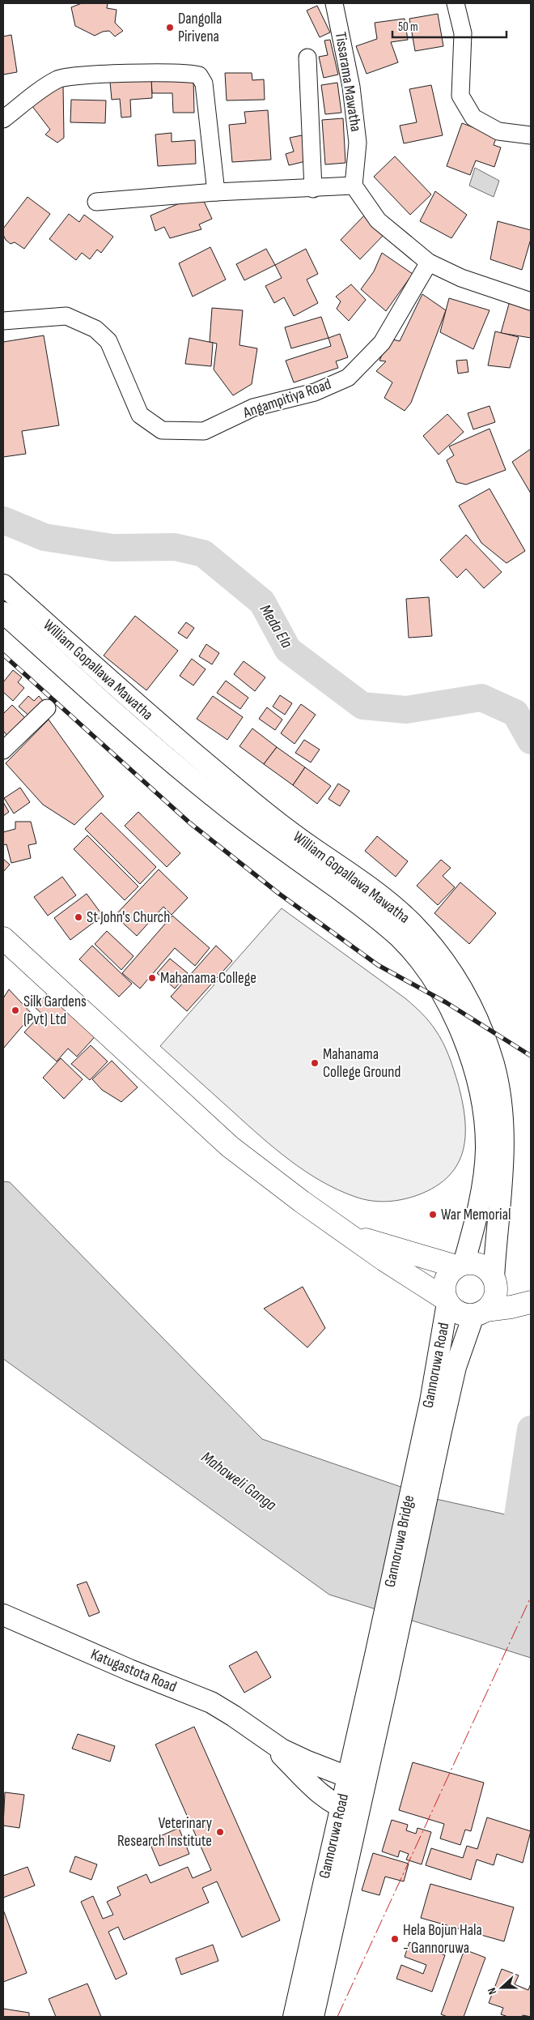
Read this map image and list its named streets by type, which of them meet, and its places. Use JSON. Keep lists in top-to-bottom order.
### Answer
{
  "streets": {
    "main road": [
      "William Gopallawa Mawatha",
      "Gannoruwa Road",
      "Gannoruwa Bridge",
      "Katugastota Road"
    ],
    "street": ["Tissarama Mawatha", "Angampitiya Road"]
  },
  "crossings": [
    ["William Gopallawa Mawatha", "Gannoruwa Road"],
    ["Gannoruwa Road", "Gannoruwa Bridge"],
    ["Gannoruwa Road", "Katugastota Road"]
  ],
  "water": ["Meda Ela", "Mahaweli Ganga"],
  "places": [
    "Dangolla Pirivena",
    "St John's Church",
    "Mahanama College",
    "Silk Gardens (Pvt) Ltd",
    "Mahanama College Ground",
    "War Memorial",
    "Veterinary Research Institute",
    "Hela Bojun Hala - Gannoruwa"
  ],
  "scale_bar": "50 m",
  "north": "left"
}
